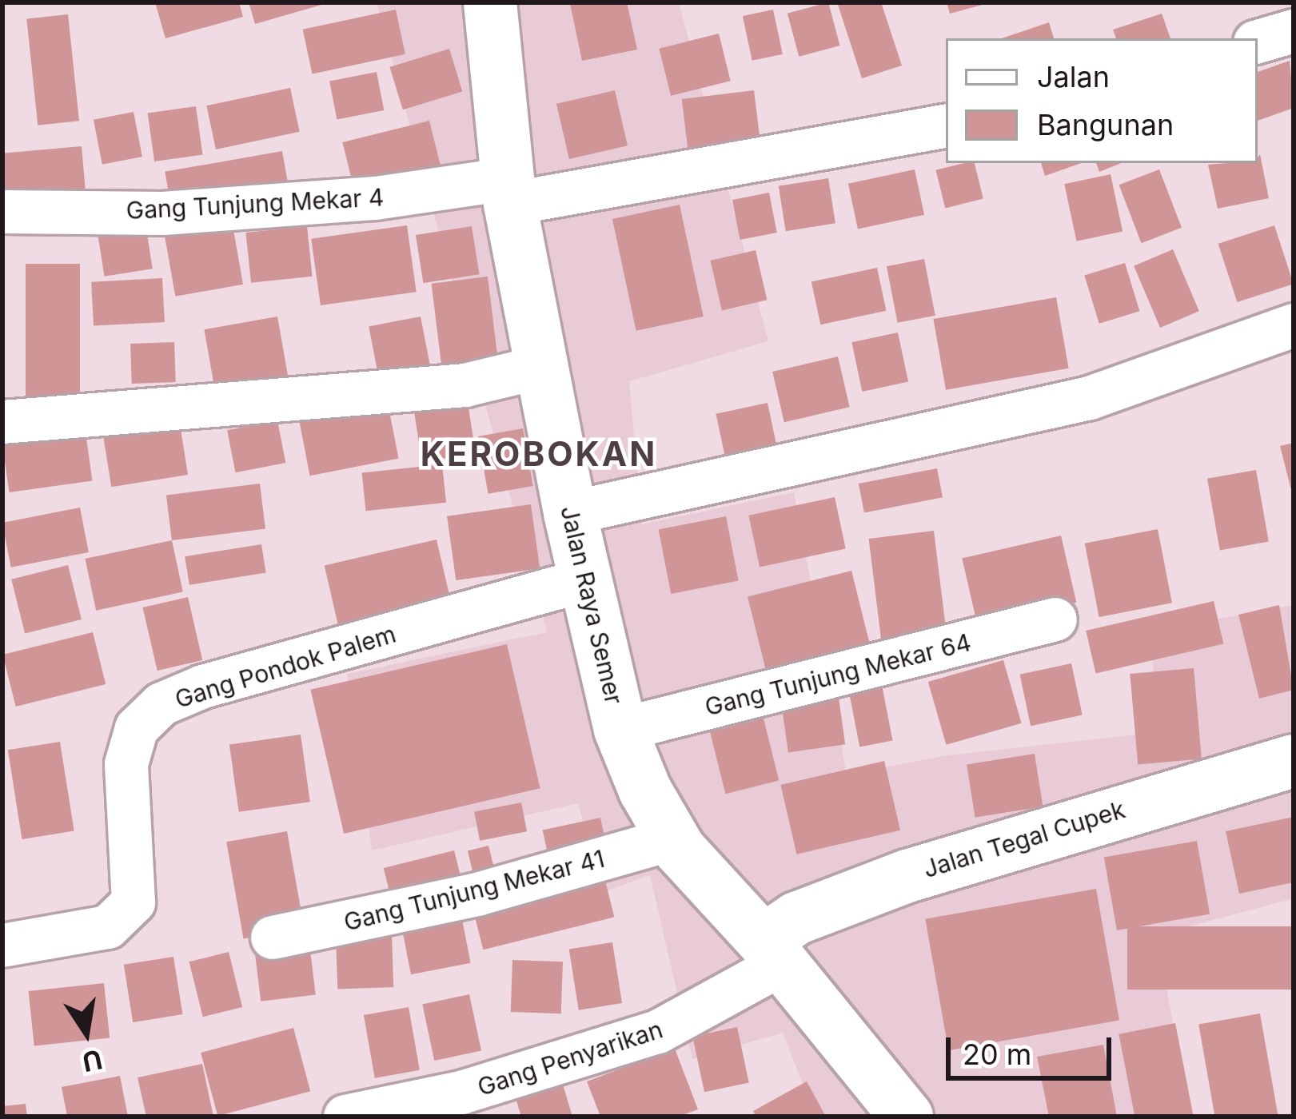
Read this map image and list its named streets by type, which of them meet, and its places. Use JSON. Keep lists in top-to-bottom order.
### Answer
{
  "streets": {
    "street": [
      "Gang Tunjung Mekar 4",
      "Jalan Raya Semer",
      "Gang Pondok Palem",
      "Gang Tunjung Mekar 64",
      "Jalan Tegal Cupek",
      "Gang Tunjung Mekar 41",
      "Gang Penyarikan"
    ]
  },
  "crossings": [
    ["Gang Tunjung Mekar 4", "Jalan Raya Semer"],
    ["Jalan Raya Semer", "Gang Pondok Palem"],
    ["Jalan Raya Semer", "Gang Tunjung Mekar 64"],
    ["Jalan Raya Semer", "Jalan Tegal Cupek"],
    ["Jalan Raya Semer", "Gang Tunjung Mekar 41"],
    ["Jalan Raya Semer", "Gang Penyarikan"],
    ["Jalan Tegal Cupek", "Gang Penyarikan"]
  ],
  "districts": ["KEROBOKAN"],
  "legend": ["Jalan", "Bangunan"],
  "scale_bar": "20 m",
  "north": "bottom"
}
